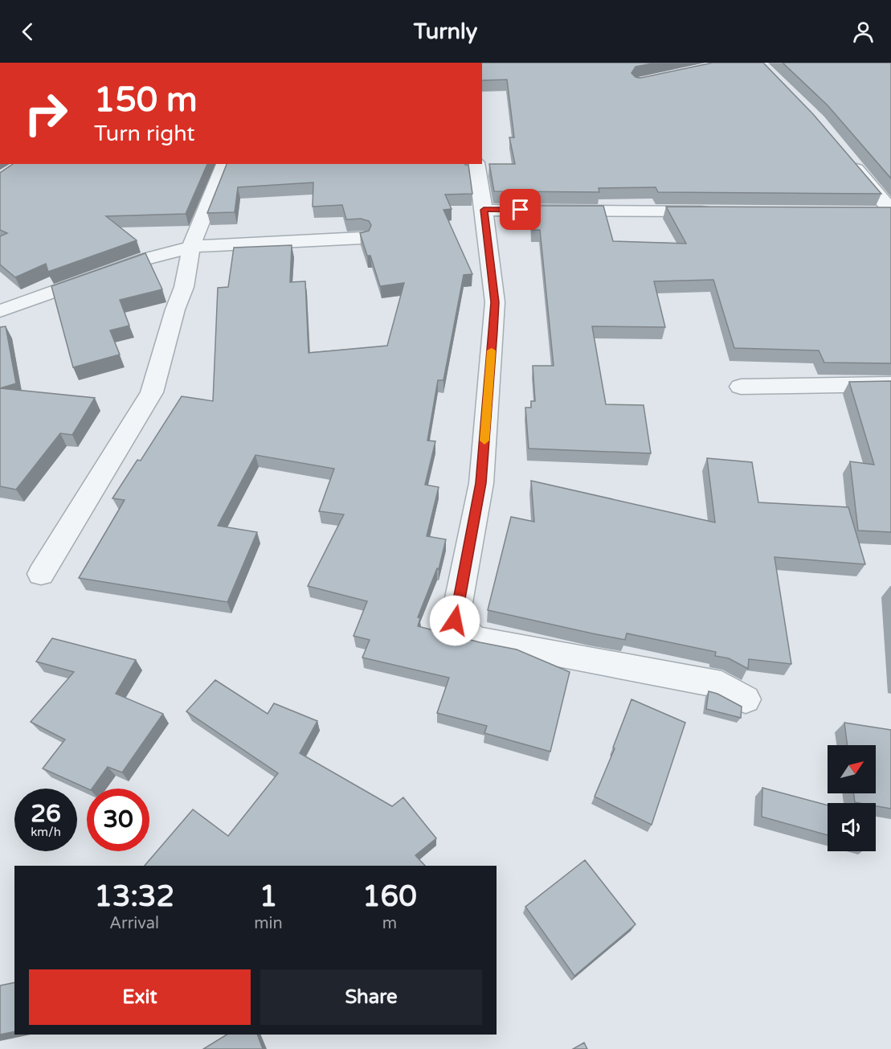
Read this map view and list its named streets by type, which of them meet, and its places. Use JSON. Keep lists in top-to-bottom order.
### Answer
{
  "north": "top right",
  "page": {
    "header": "Turnly",
    "turn": ["150 m", "Turn right"],
    "speed": "26 km/h",
    "limit": "30",
    "eta": [
      "13:32",
      "Arrival",
      "1",
      "min",
      "160",
      "m"
    ],
    "buttons": ["Exit", "Share"]
  }
}
